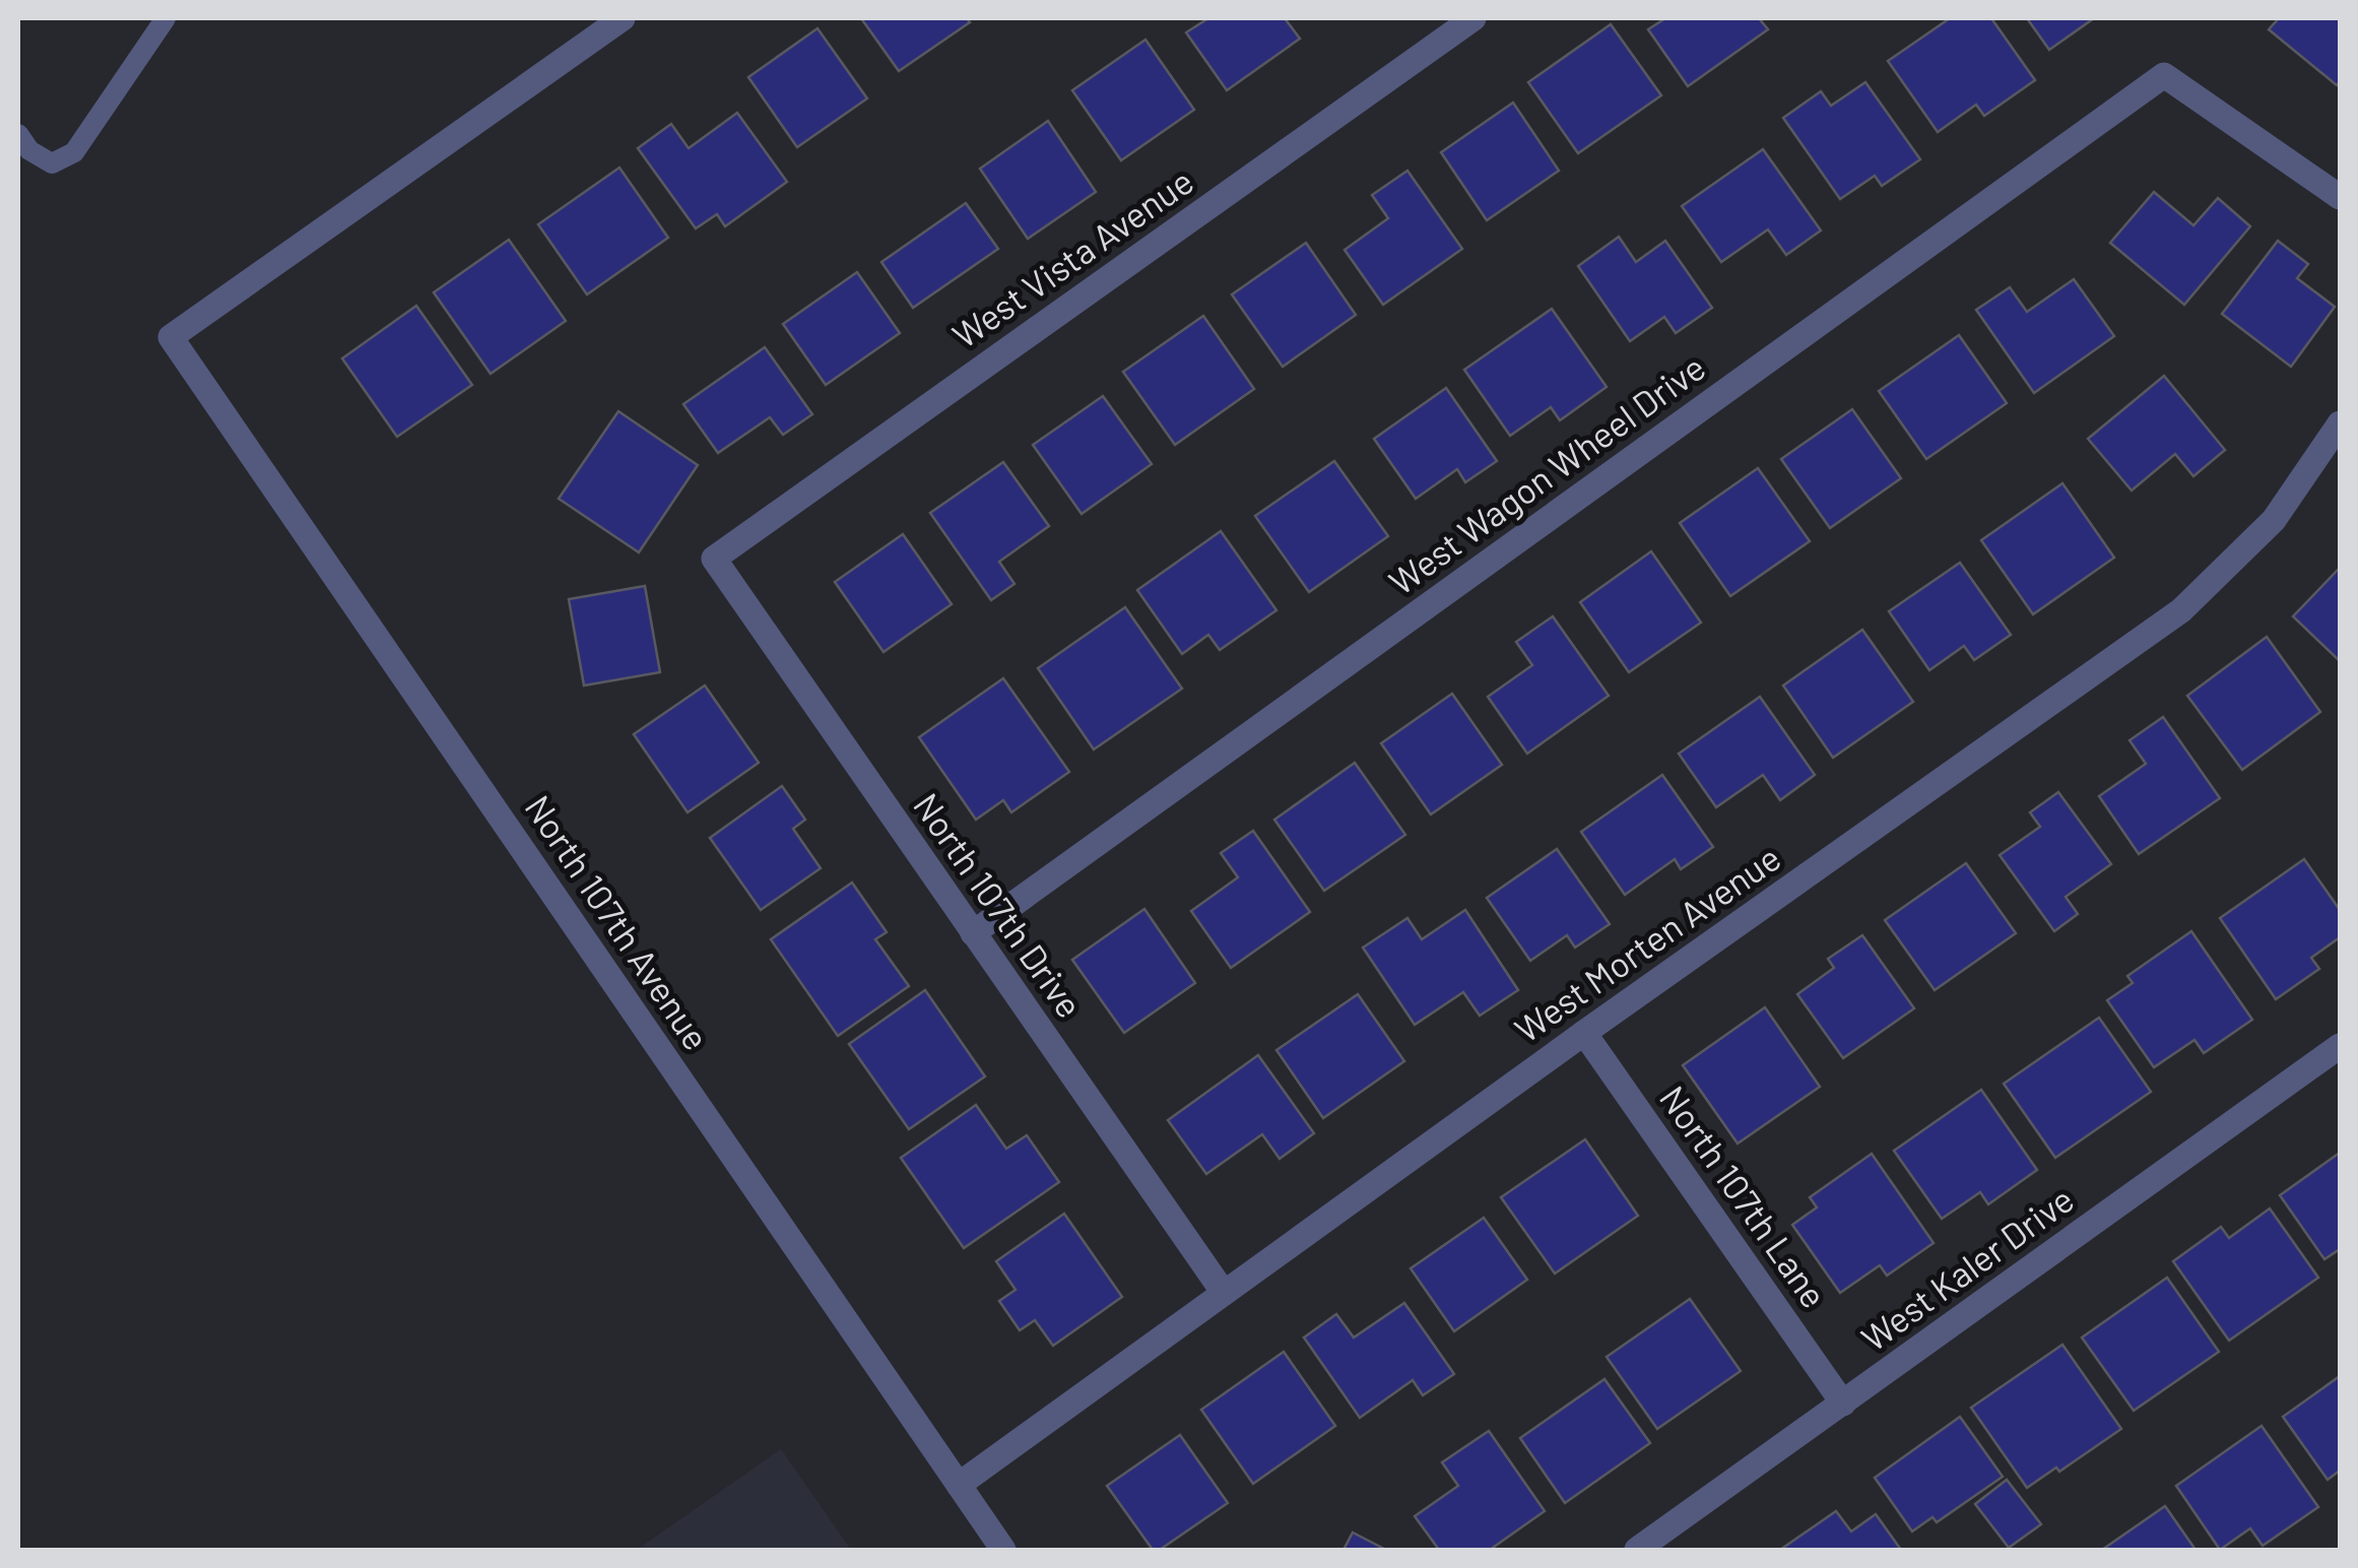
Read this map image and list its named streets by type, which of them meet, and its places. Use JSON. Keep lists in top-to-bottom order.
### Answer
{
  "streets": {
    "street": [
      "West Vista Avenue",
      "West Wagon Wheel Drive",
      "North 107th Drive",
      "North 107th Avenue",
      "West Morten Avenue",
      "North 107th Lane",
      "West Kaler Drive"
    ]
  },
  "crossings": [
    ["West Vista Avenue", "North 107th Drive"],
    ["West Wagon Wheel Drive", "North 107th Drive"],
    ["North 107th Drive", "West Morten Avenue"],
    ["North 107th Avenue", "West Morten Avenue"],
    ["West Morten Avenue", "North 107th Lane"],
    ["North 107th Lane", "West Kaler Drive"]
  ]
}
